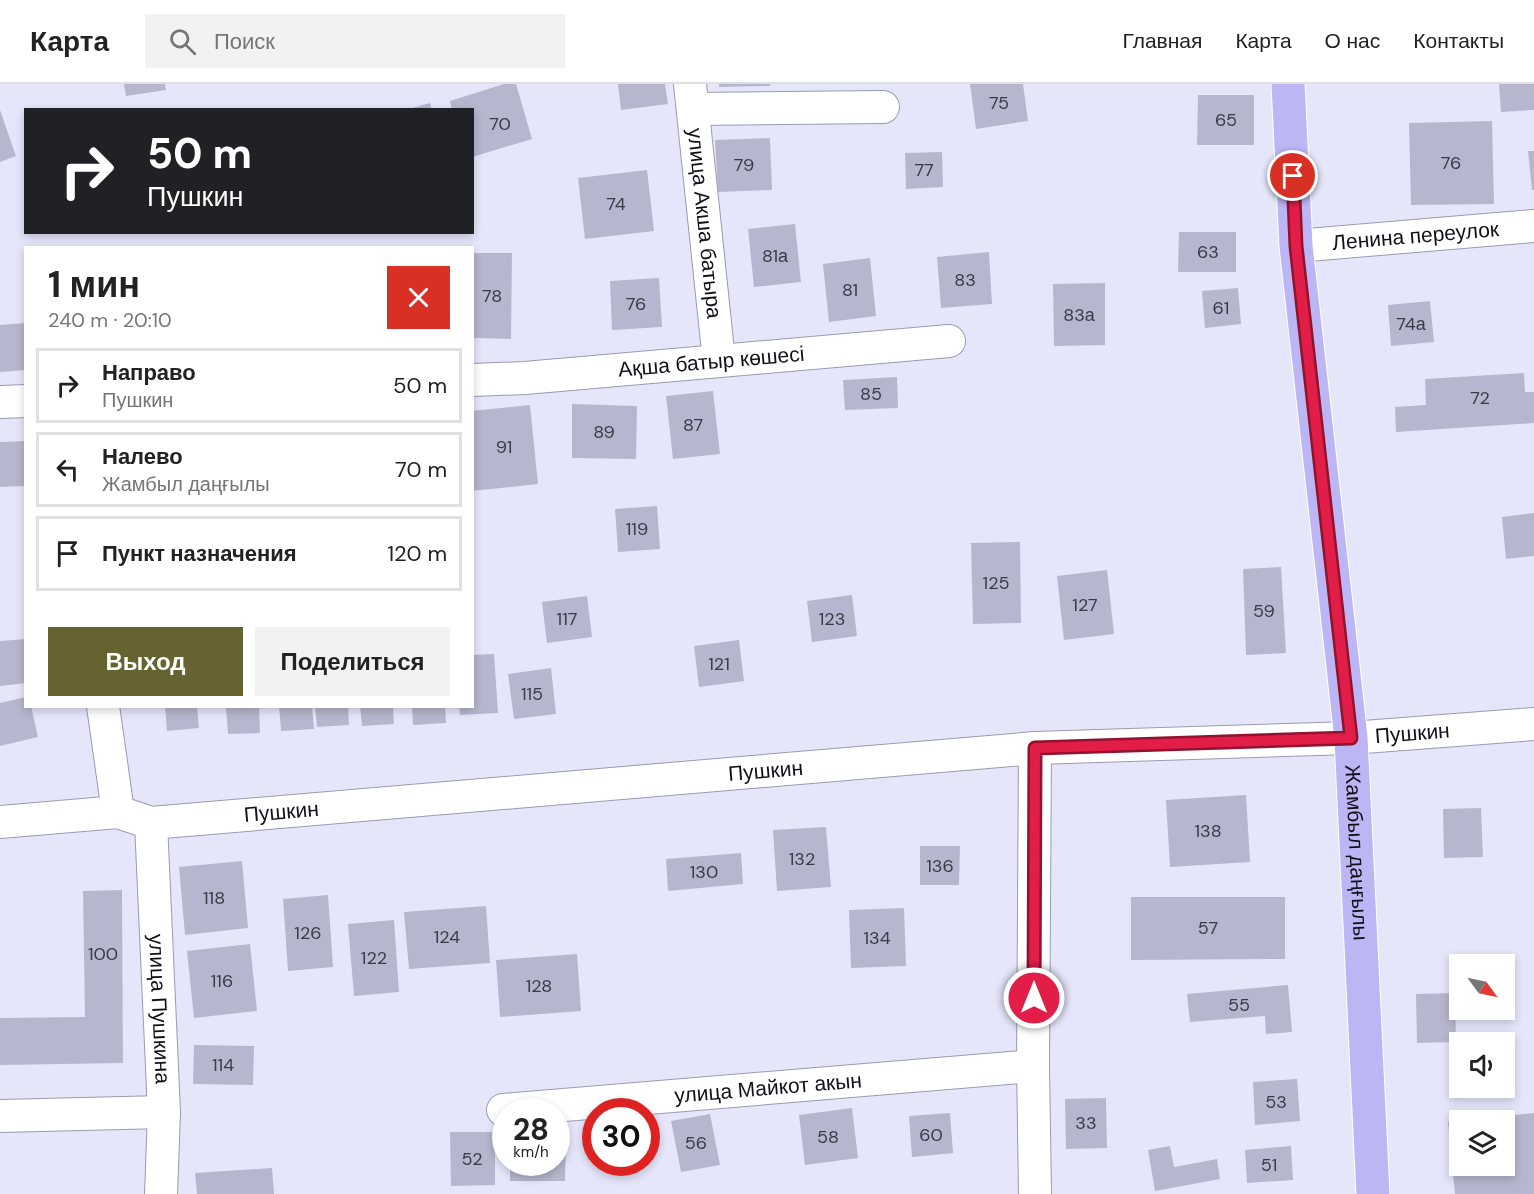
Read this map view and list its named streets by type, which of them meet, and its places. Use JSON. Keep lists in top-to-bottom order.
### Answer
{
  "streets": {
    "main road": ["Жамбыл даңғылы"],
    "street": [
      "улица Акша батыра",
      "Ленина переулок",
      "Ақша батыр көшесі",
      "Пушкин",
      "улица Пушкина",
      "улица Майкот акын"
    ]
  },
  "crossings": [
    ["улица Акша батыра", "Ақша батыр көшесі"],
    ["Ленина переулок", "Жамбыл даңғылы"],
    ["Пушкин", "Жамбыл даңғылы"],
    ["Пушкин", "улица Пушкина"]
  ],
  "house_numbers": [
    "75",
    "65",
    "70",
    "76",
    "79",
    "77",
    "74",
    "63",
    "81а",
    "83",
    "81",
    "78",
    "76",
    "61",
    "83а",
    "74а",
    "85",
    "72",
    "87",
    "89",
    "91",
    "119",
    "125",
    "127",
    "59",
    "117",
    "123",
    "121",
    "115",
    "138",
    "132",
    "136",
    "130",
    "118",
    "57",
    "126",
    "124",
    "134",
    "100",
    "122",
    "116",
    "128",
    "55",
    "114",
    "53",
    "33",
    "60",
    "58",
    "56",
    "52",
    "51"
  ],
  "north": "bottom right",
  "page": {
    "header": "Карта",
    "search": "Поиск",
    "nav": [
      "Главная",
      "Карта",
      "О нас",
      "Контакты"
    ],
    "turn": ["50 m", "Пушкин"],
    "heading": ["1 мин", "240 m · 20:10"],
    "list": [
      {
        "name": "Направо",
        "note": "Пушкин",
        "value": "50 m"
      },
      {
        "name": "Налево",
        "note": "Жамбыл даңғылы",
        "value": "70 m"
      },
      {
        "name": "Пункт назначения",
        "value": "120 m"
      }
    ],
    "buttons": ["Выход", "Поделиться"],
    "speed": "28 km/h",
    "limit": "30"
  }
}
